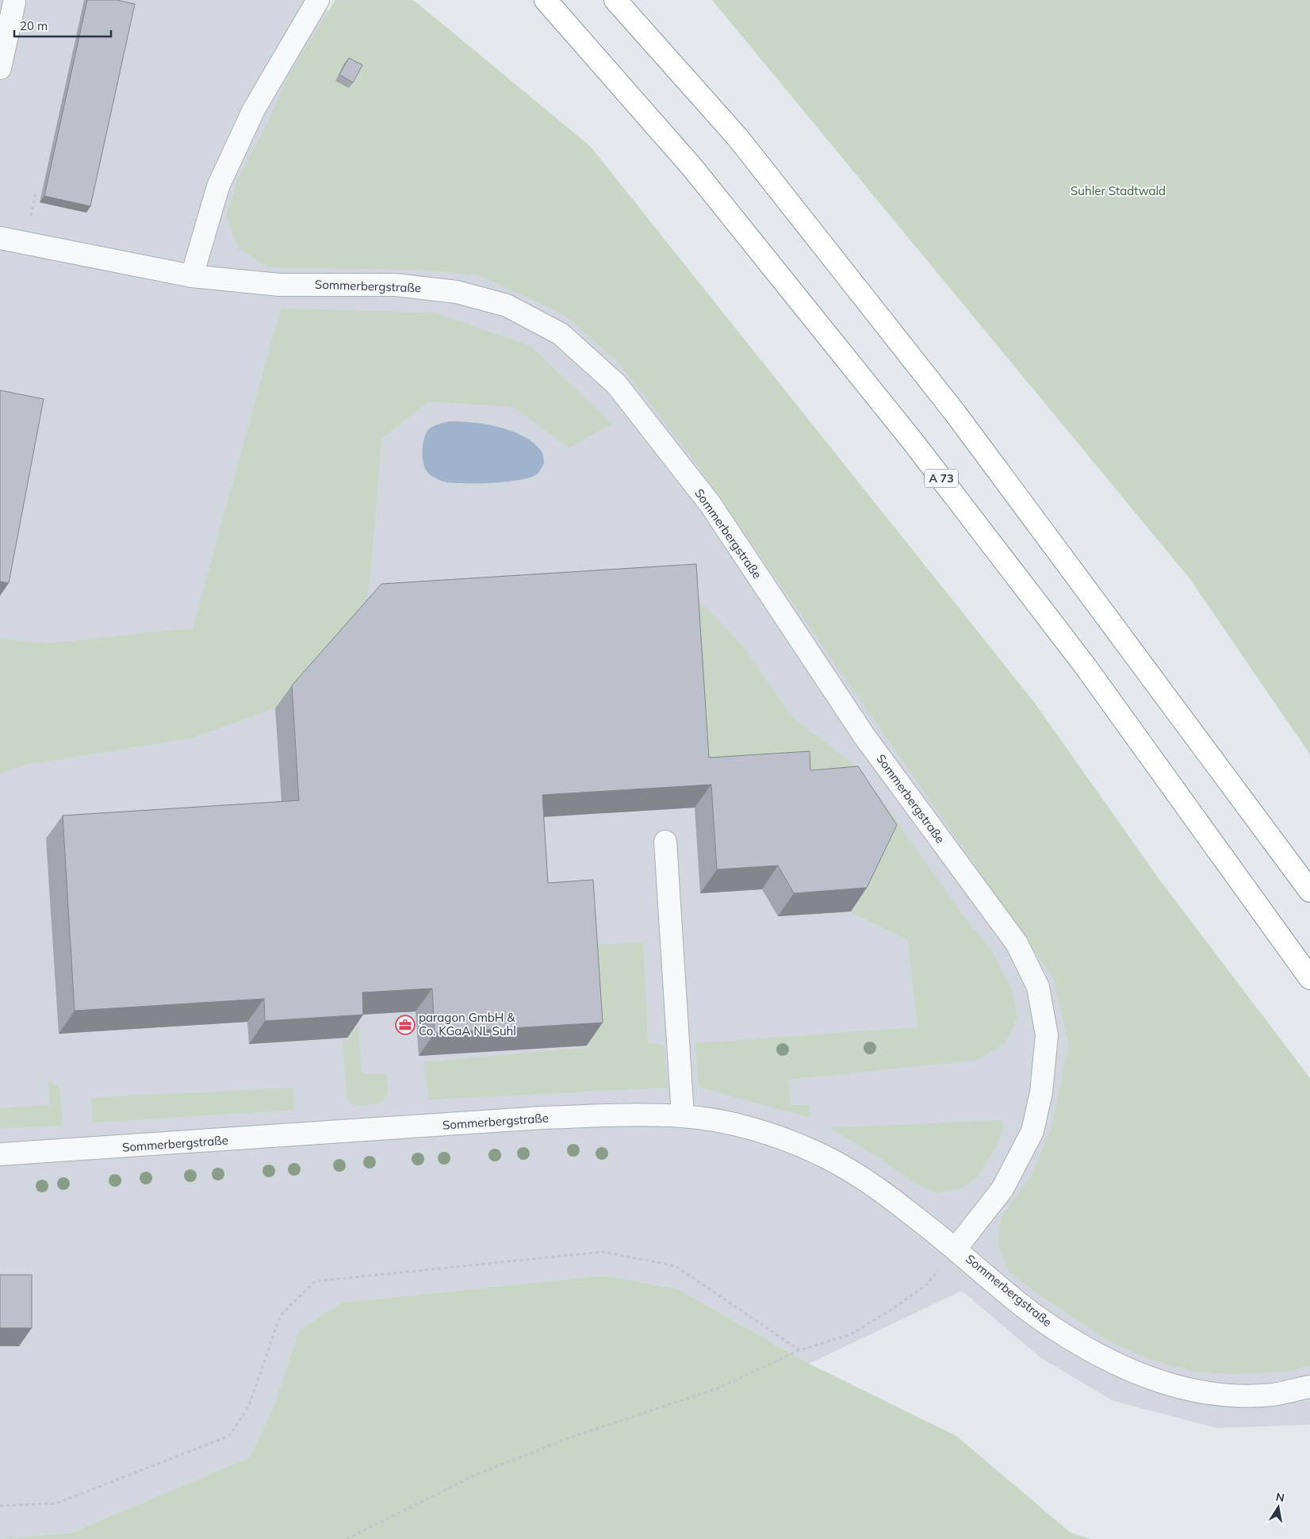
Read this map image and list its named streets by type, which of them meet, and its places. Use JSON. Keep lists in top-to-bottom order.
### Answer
{
  "streets": {
    "highway": ["A 73"],
    "street": ["Sommerbergstraße"]
  },
  "parks": ["Suhler Stadtwald"],
  "places": {
    "office": ["paragon GmbH & Co. KGaA NL Suhl"]
  },
  "scale_bar": "20 m",
  "north": "top"
}
